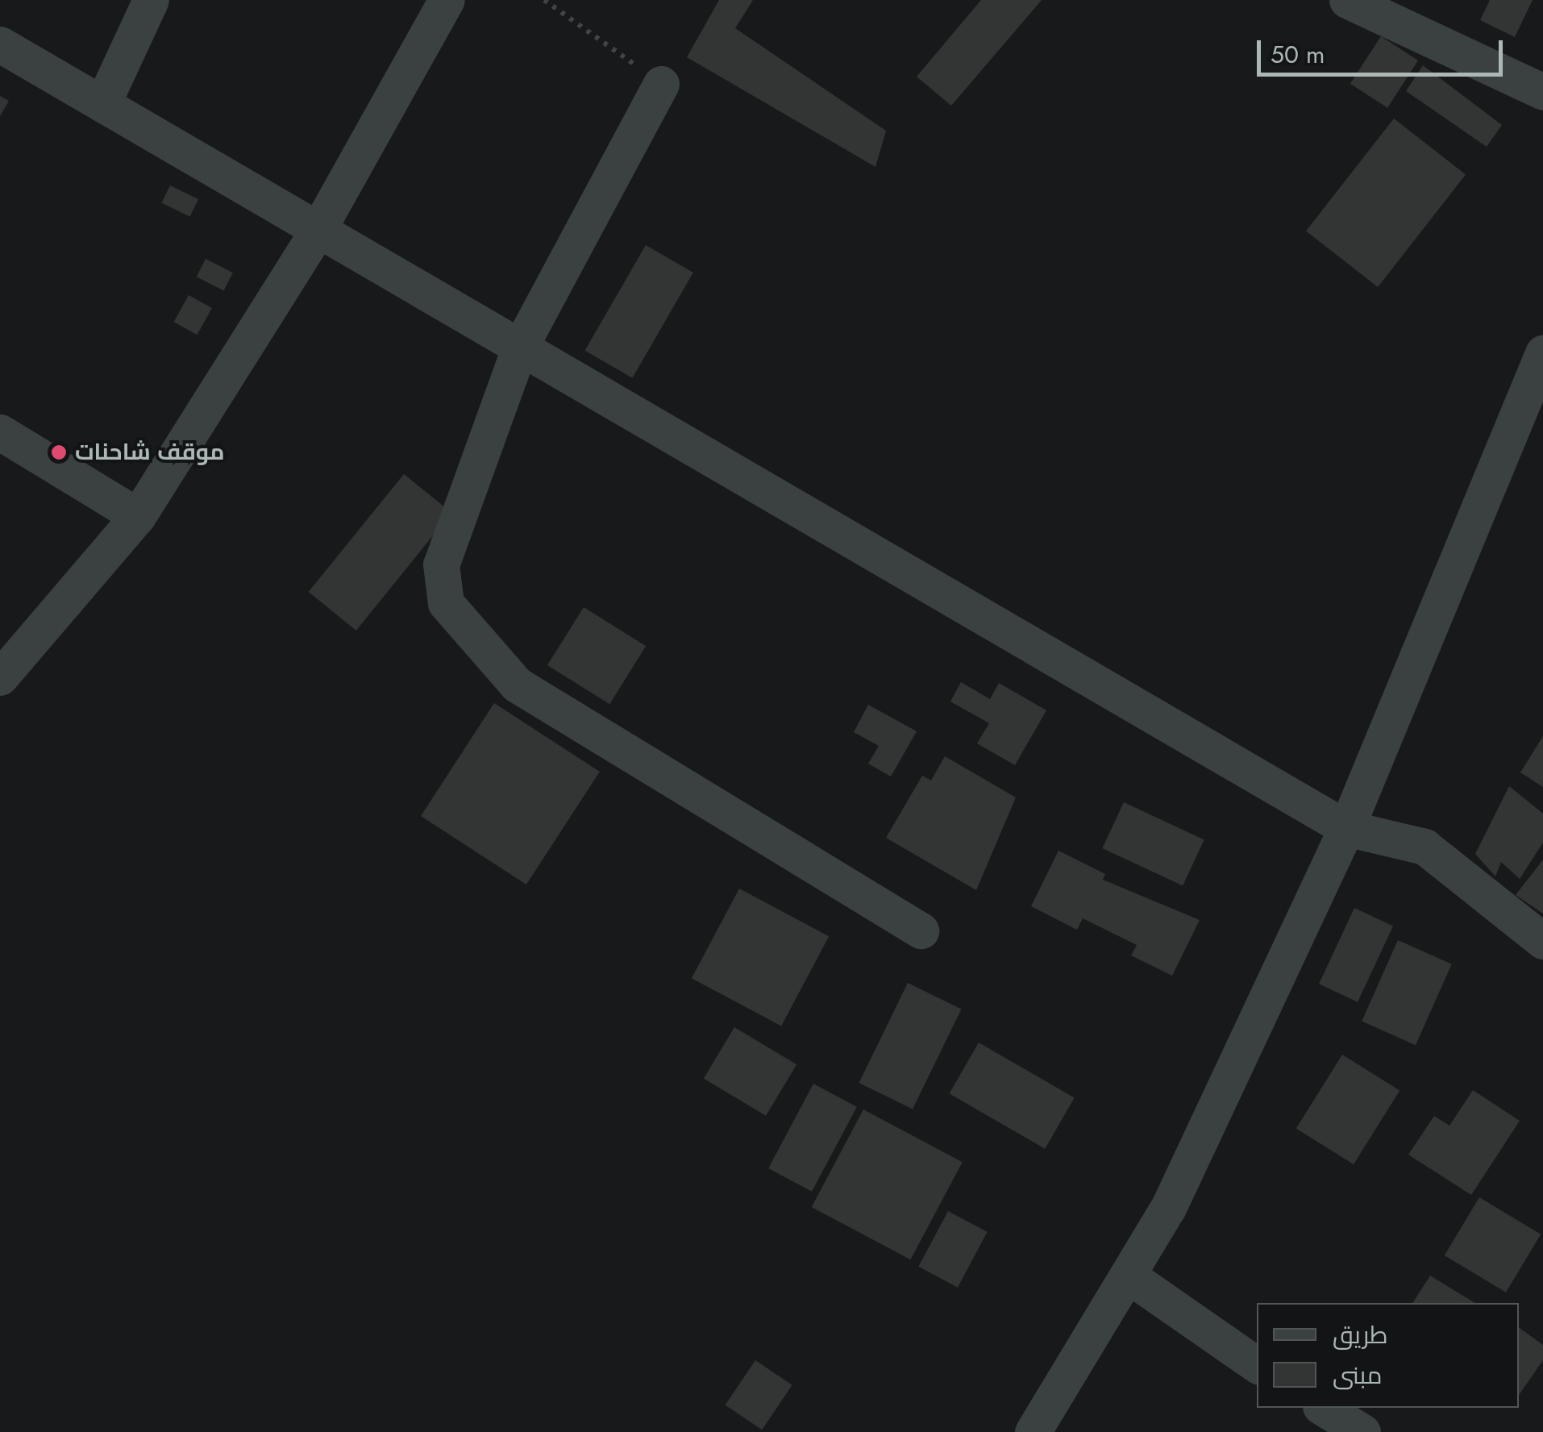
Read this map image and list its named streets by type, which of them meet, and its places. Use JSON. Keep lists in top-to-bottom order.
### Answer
{
  "places": ["موقف شاحنات"],
  "legend": ["طريق", "مبنى"],
  "scale_bar": "50 m"
}
